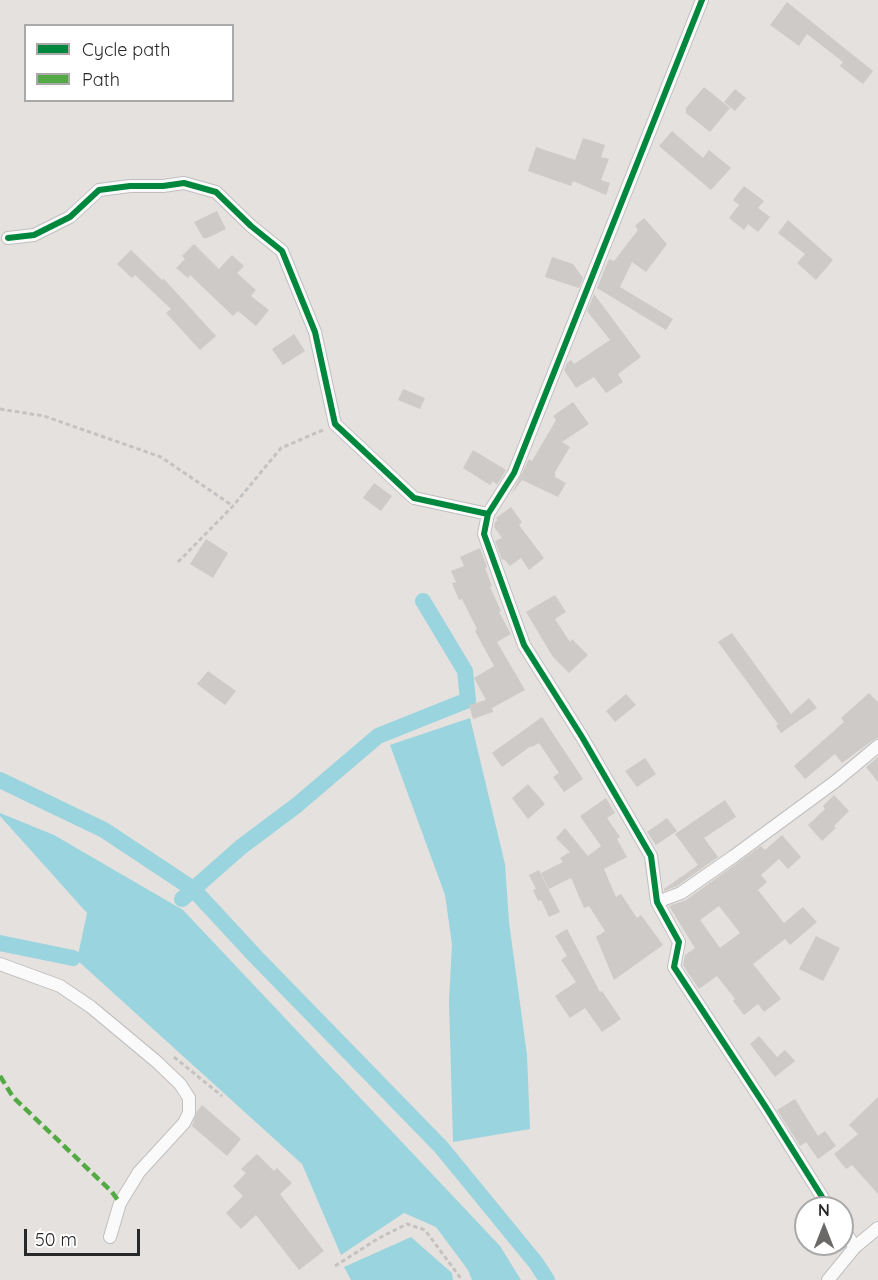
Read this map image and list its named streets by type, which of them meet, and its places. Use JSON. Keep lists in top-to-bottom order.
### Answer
{
  "legend": ["Cycle path", "Path"],
  "scale_bar": "50 m",
  "north": "top"
}
